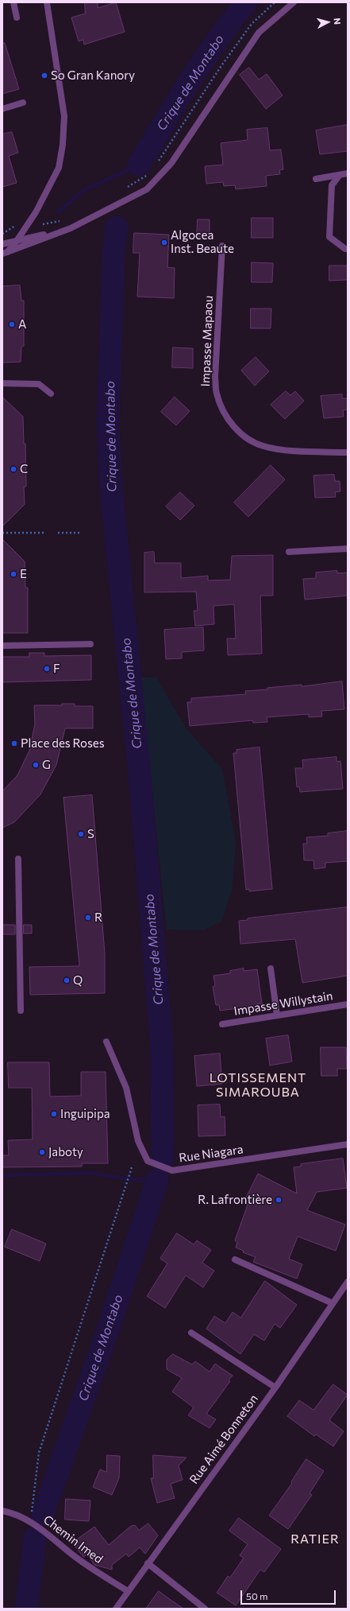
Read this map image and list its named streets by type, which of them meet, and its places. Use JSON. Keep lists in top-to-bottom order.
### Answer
{
  "streets": {
    "street": [
      "Impasse Mapaou",
      "Impasse Willystain",
      "Rue Niagara",
      "Rue Aimé Bonneton",
      "Chemin Imed"
    ]
  },
  "crossings": [
    ["Rue Aimé Bonneton", "Chemin Imed"]
  ],
  "districts": ["LOTISSEMENT SIMAROUBA", "RATIER"],
  "water": ["Crique de Montabo"],
  "places": [
    "So Gran Kanory",
    "Algocea Inst. Beaute",
    "A",
    "C",
    "E",
    "F",
    "Place des Roses",
    "G",
    "S",
    "R",
    "Q",
    "Inguipipa",
    "Jaboty",
    "R. Lafrontière"
  ],
  "scale_bar": "50 m",
  "north": "right"
}
